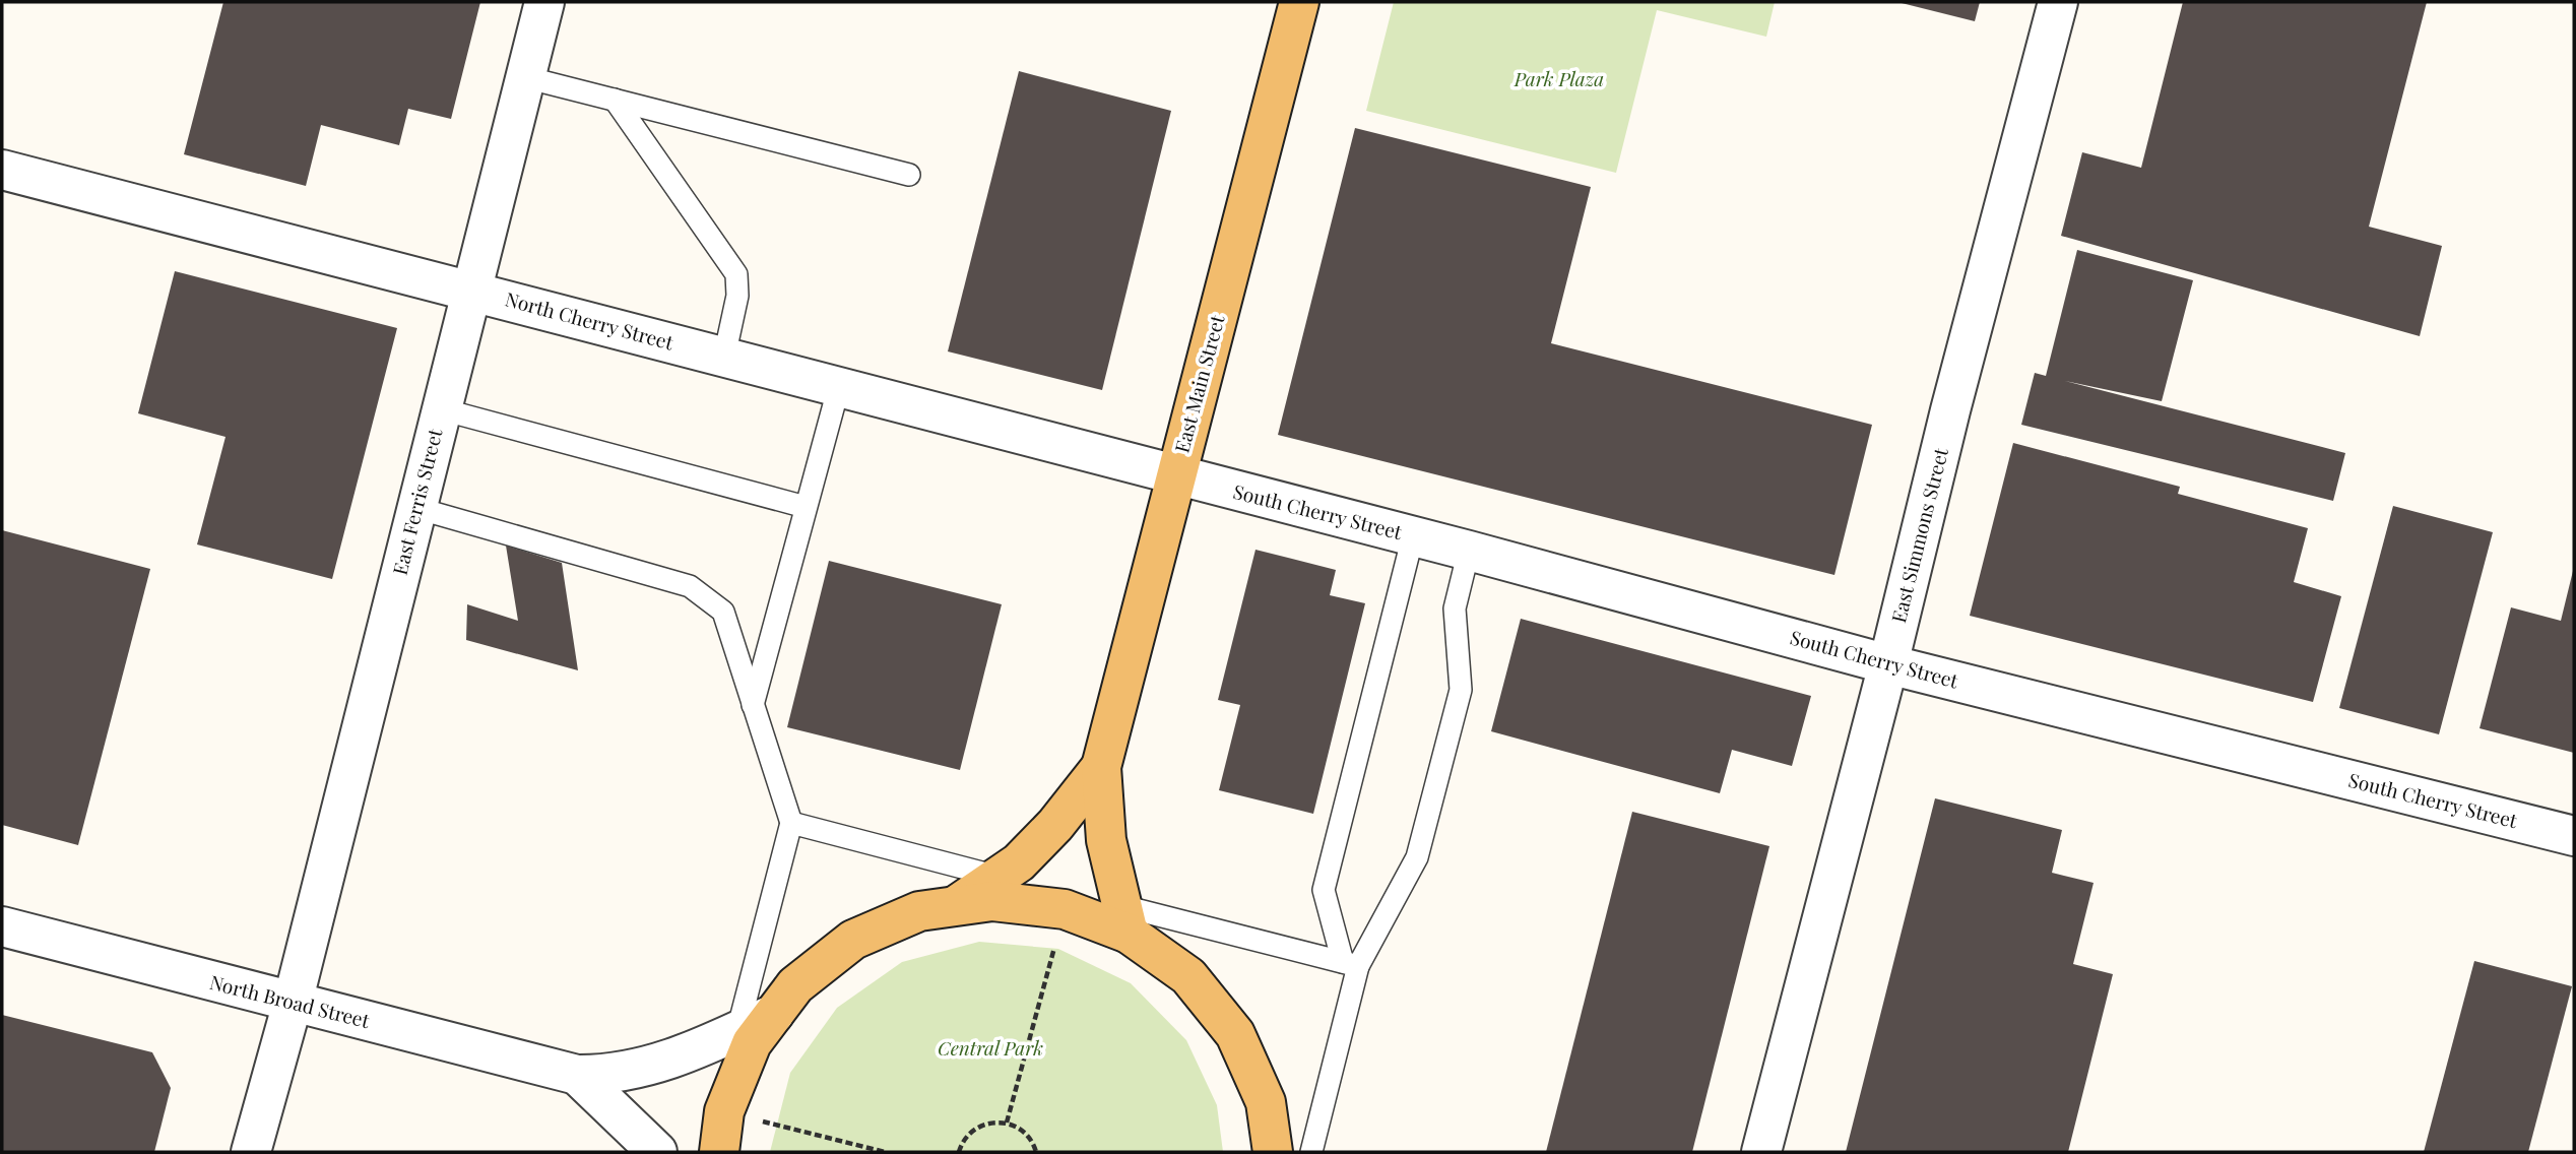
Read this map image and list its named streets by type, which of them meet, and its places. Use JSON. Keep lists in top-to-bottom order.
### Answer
{
  "streets": {
    "main road": ["East Main Street"],
    "street": [
      "North Cherry Street",
      "East Ferris Street",
      "South Cherry Street",
      "East Simmons Street",
      "North Broad Street"
    ]
  },
  "crossings": [
    ["North Cherry Street", "East Main Street"],
    ["North Cherry Street", "East Ferris Street"],
    ["North Cherry Street", "South Cherry Street"],
    ["East Main Street", "South Cherry Street"],
    ["East Ferris Street", "North Broad Street"],
    ["South Cherry Street", "East Simmons Street"]
  ],
  "parks": ["Park Plaza", "Central Park"]
}
